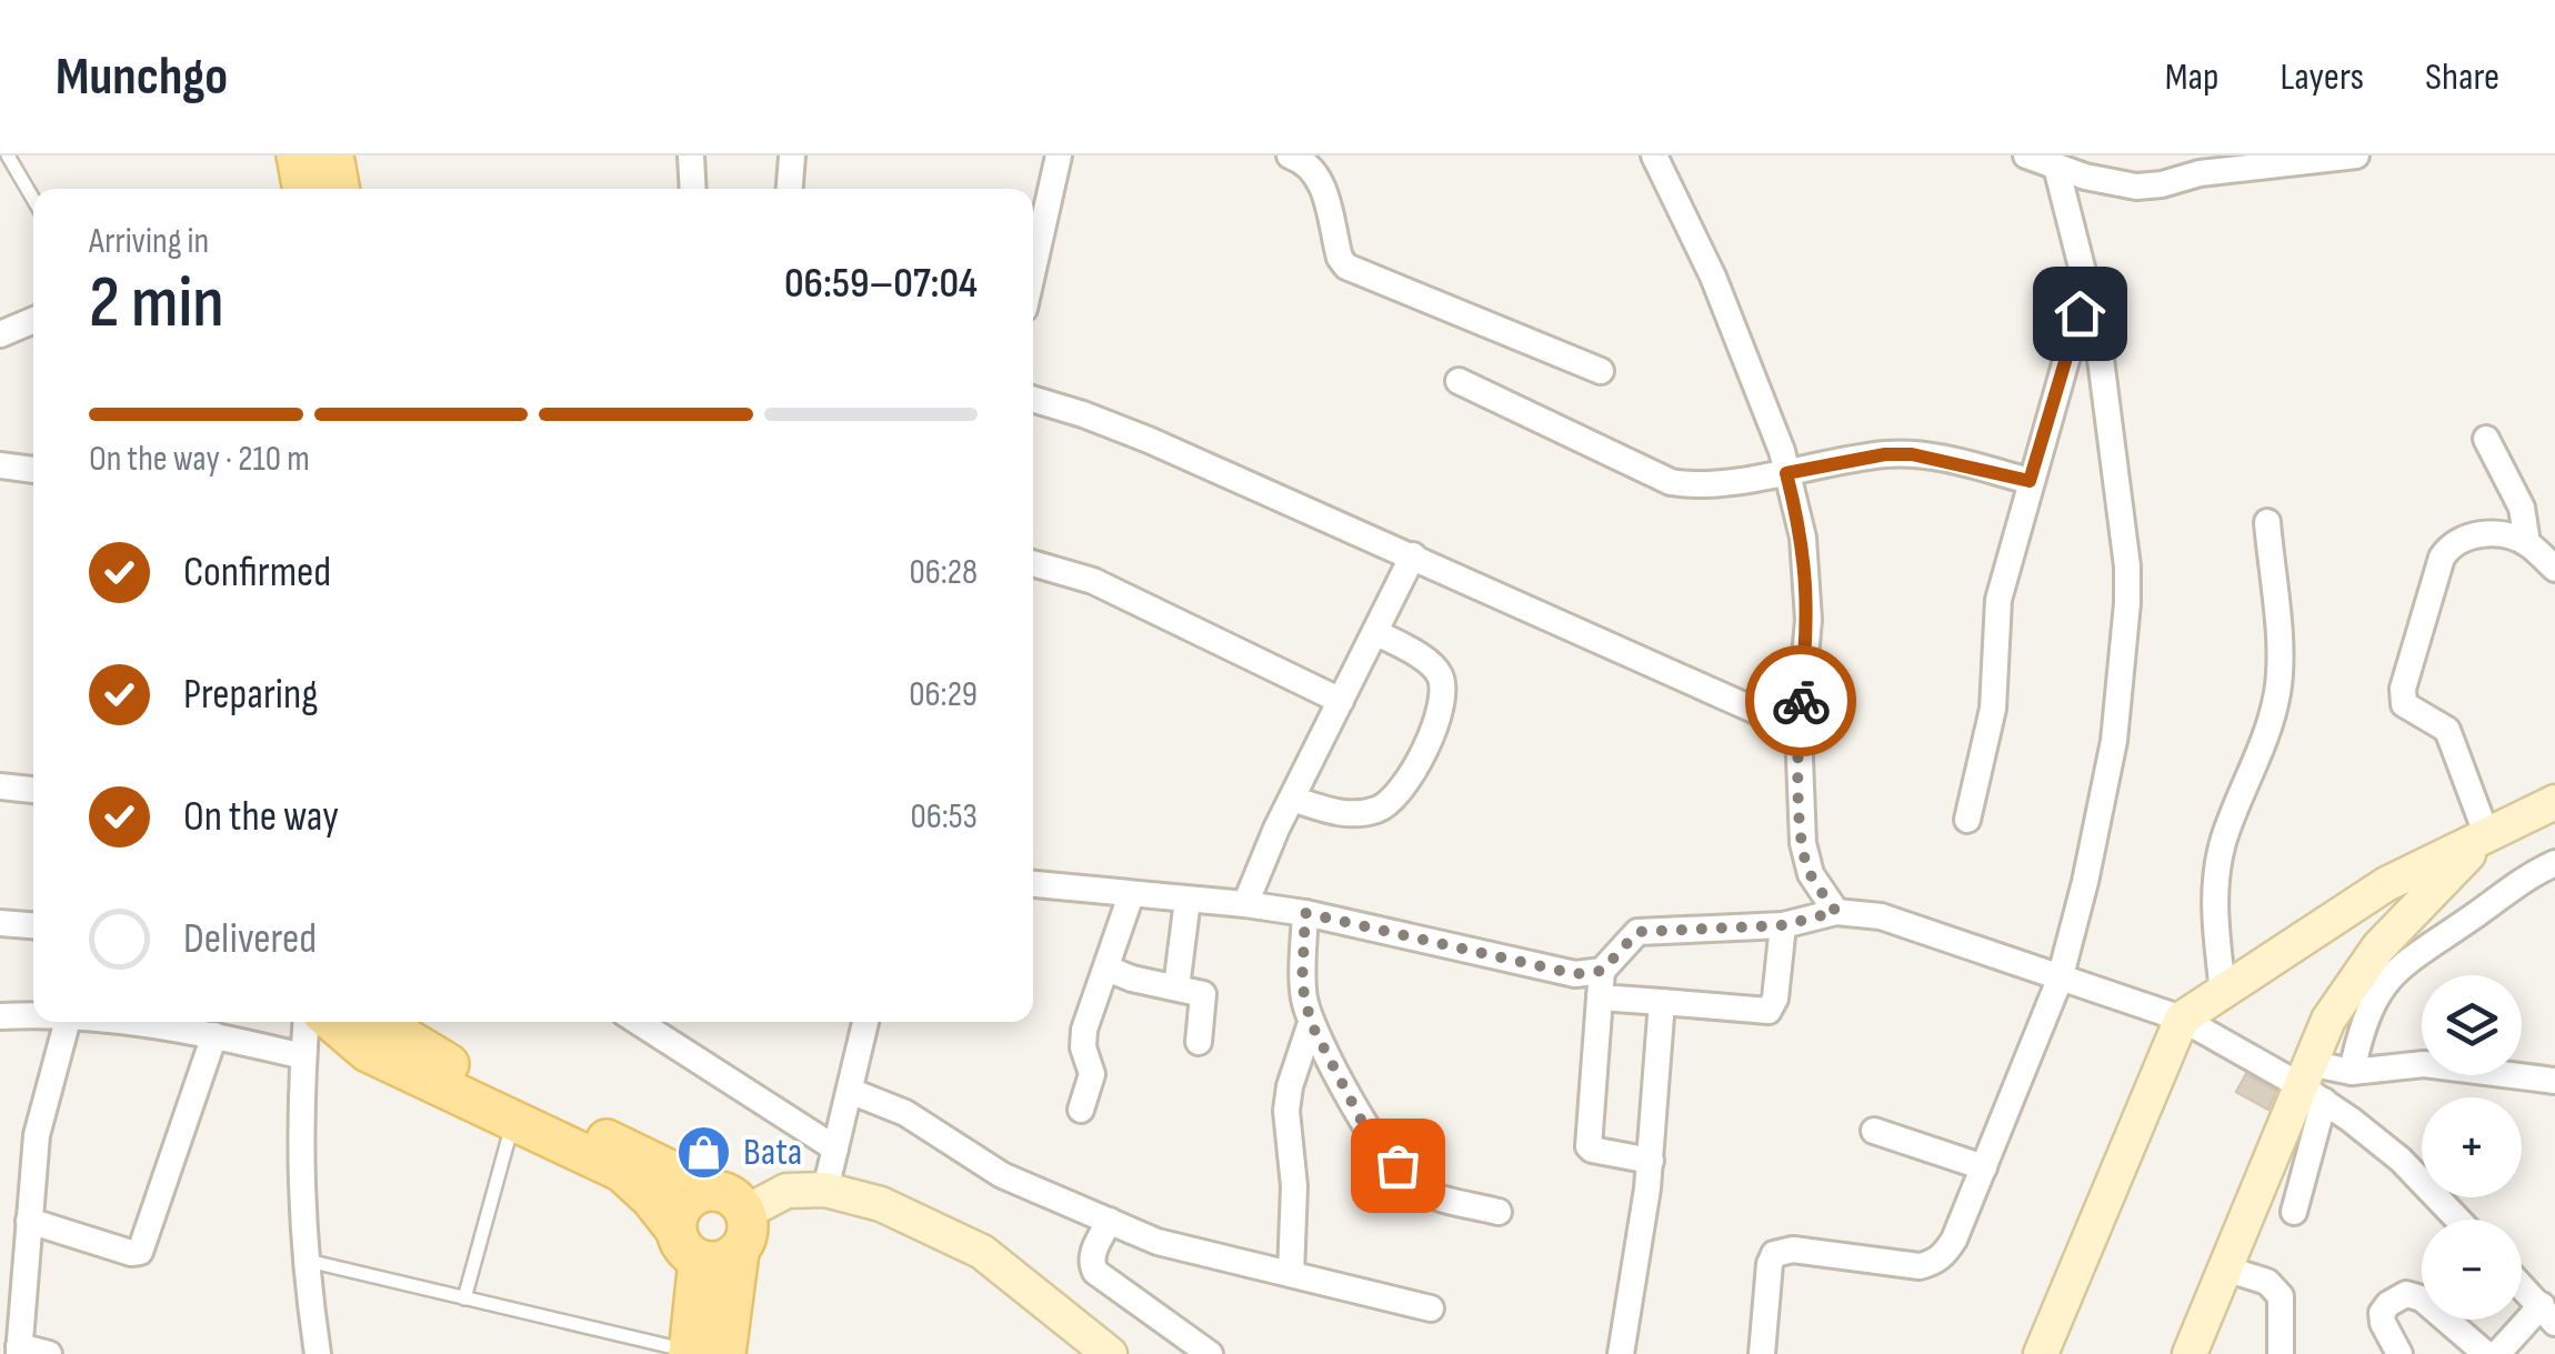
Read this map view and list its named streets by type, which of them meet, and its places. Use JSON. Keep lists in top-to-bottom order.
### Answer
{
  "places": {
    "shop": ["Bata"]
  },
  "page": {
    "header": "Munchgo",
    "nav": ["Map", "Layers", "Share"],
    "heading": ["2 min", "Arriving in", "06:59–07:04"],
    "bar": "On the way · 210 m",
    "list": [
      ["Confirmed", "06:28"],
      ["Preparing", "06:29"],
      ["On the way", "06:53"],
      "Delivered"
    ],
    "map_buttons": ["+", "−"]
  }
}
